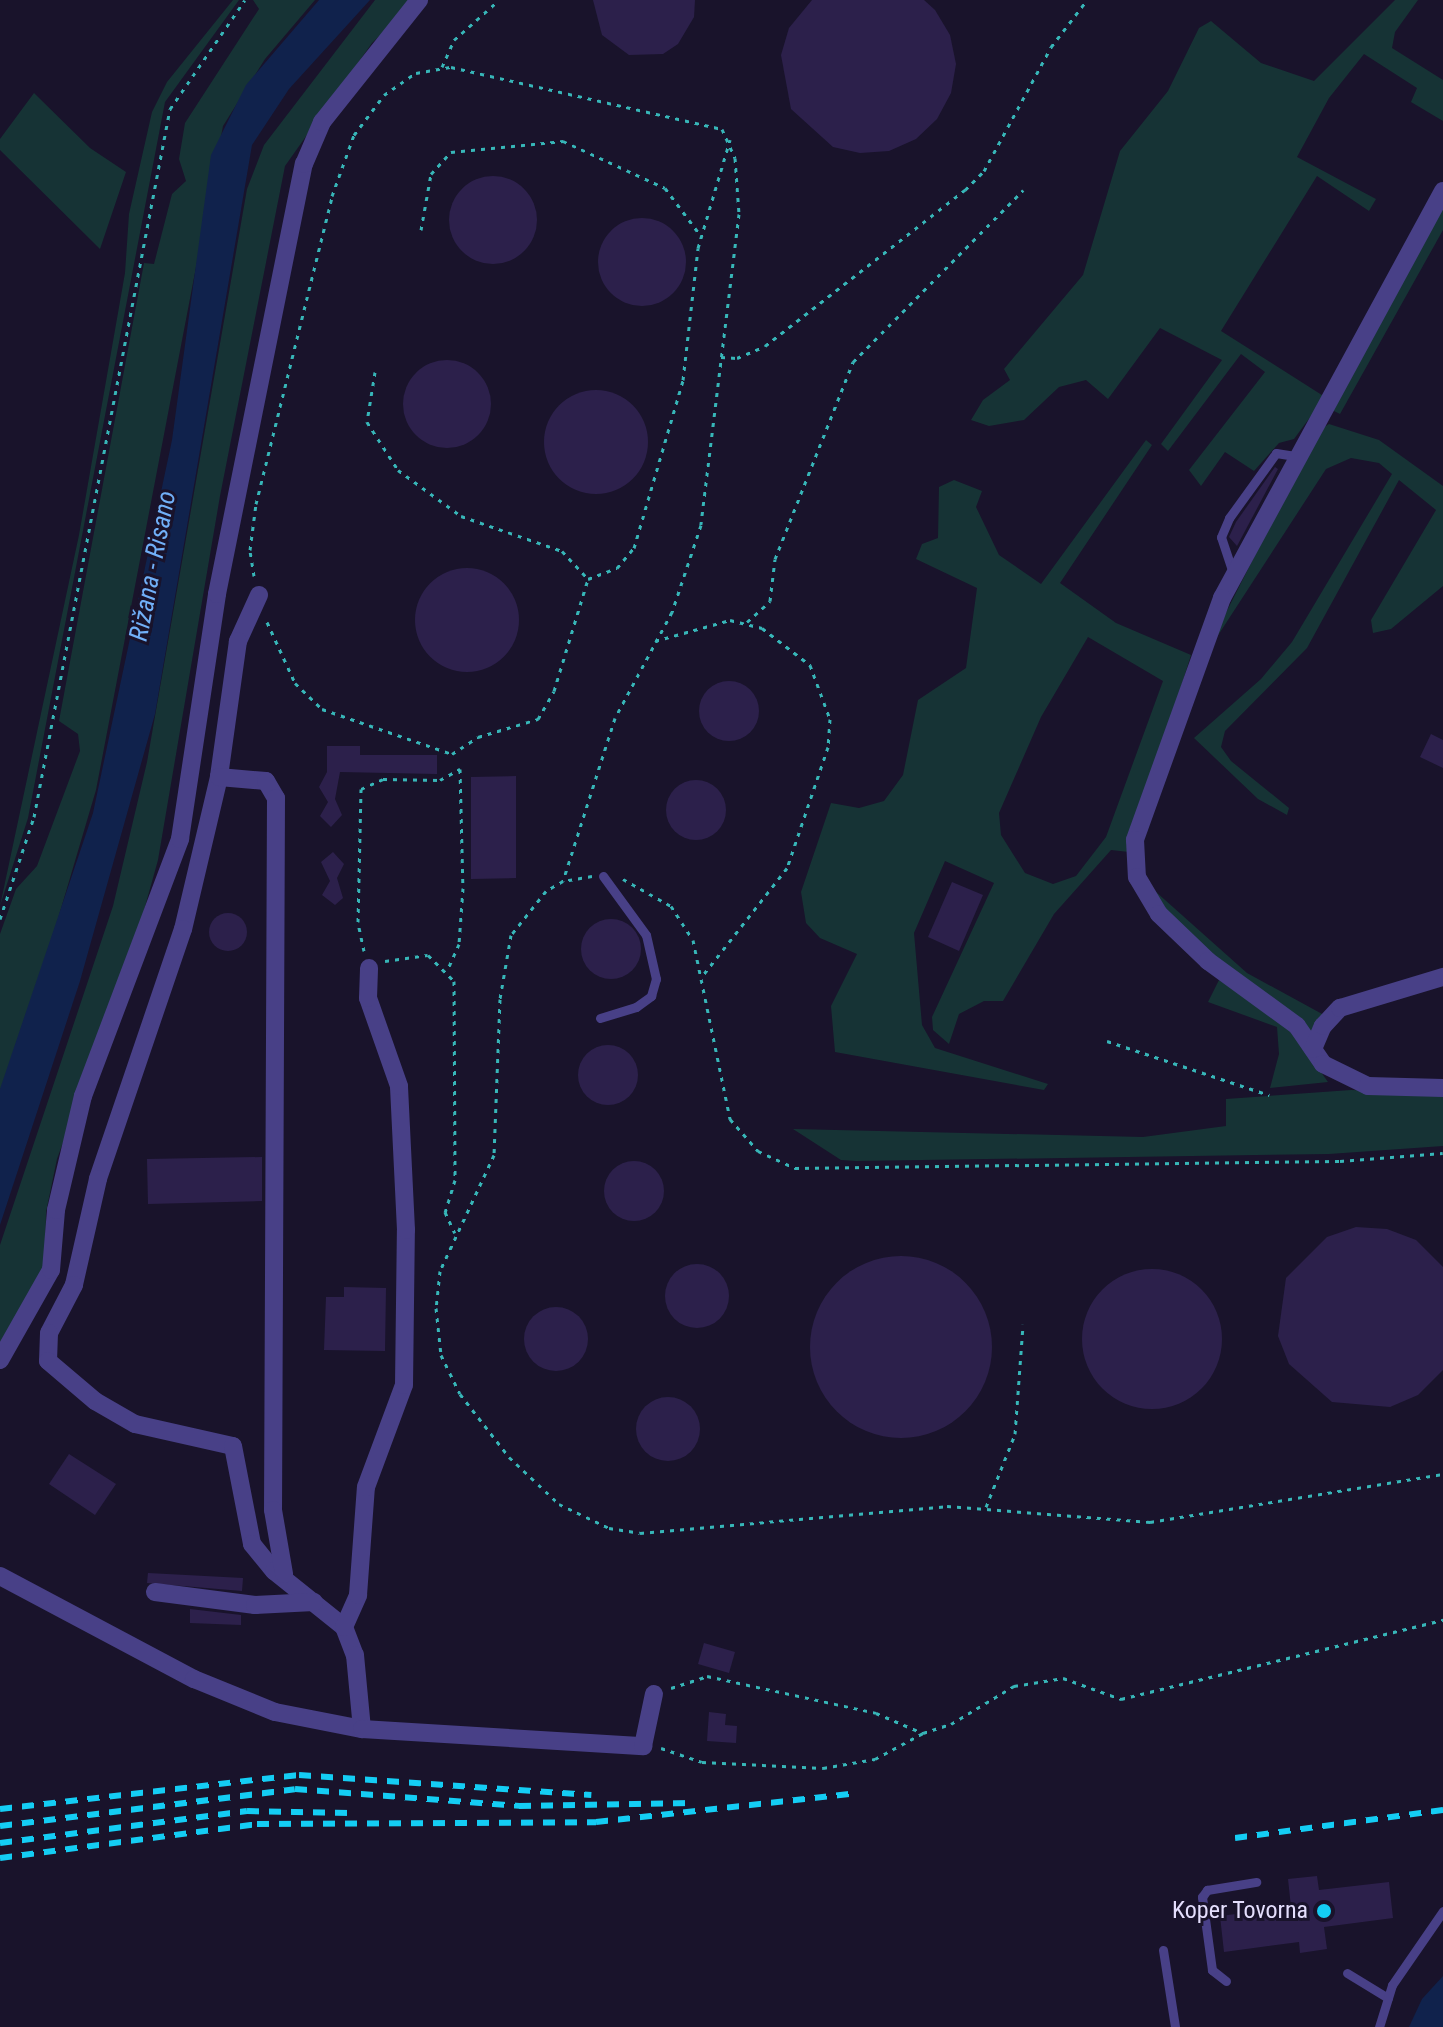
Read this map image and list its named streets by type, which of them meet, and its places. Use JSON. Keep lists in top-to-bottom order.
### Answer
{
  "water": ["Rižana - Risano"],
  "places": ["Koper Tovorna"]
}
